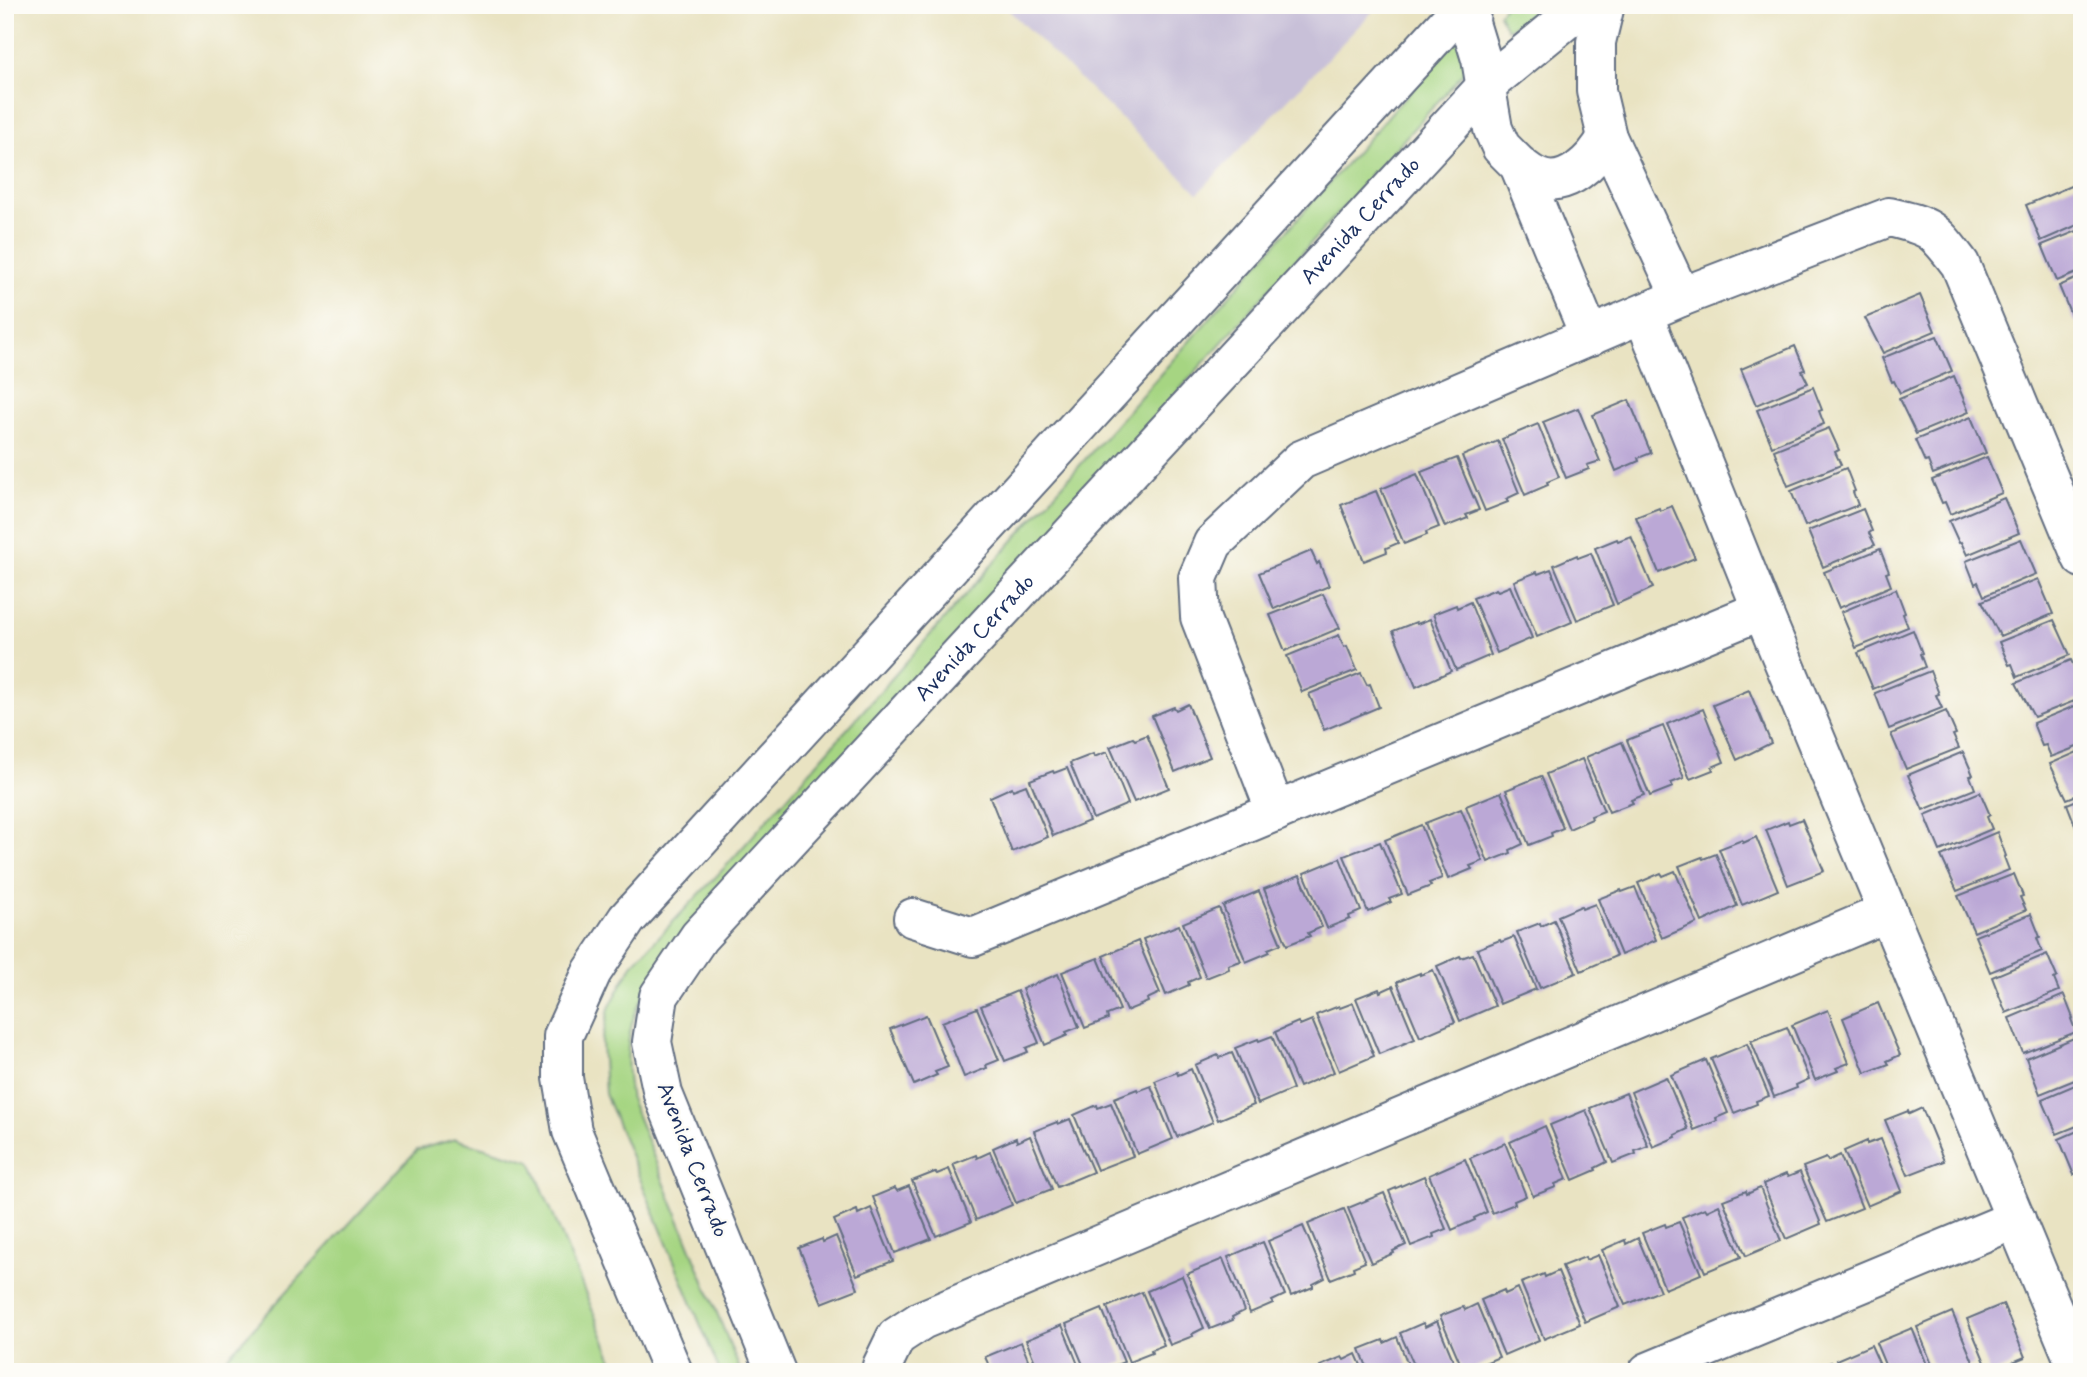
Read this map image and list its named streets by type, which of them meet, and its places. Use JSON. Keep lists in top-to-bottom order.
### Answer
{
  "streets": {
    "street": ["Avenida Cerrado"]
  }
}
